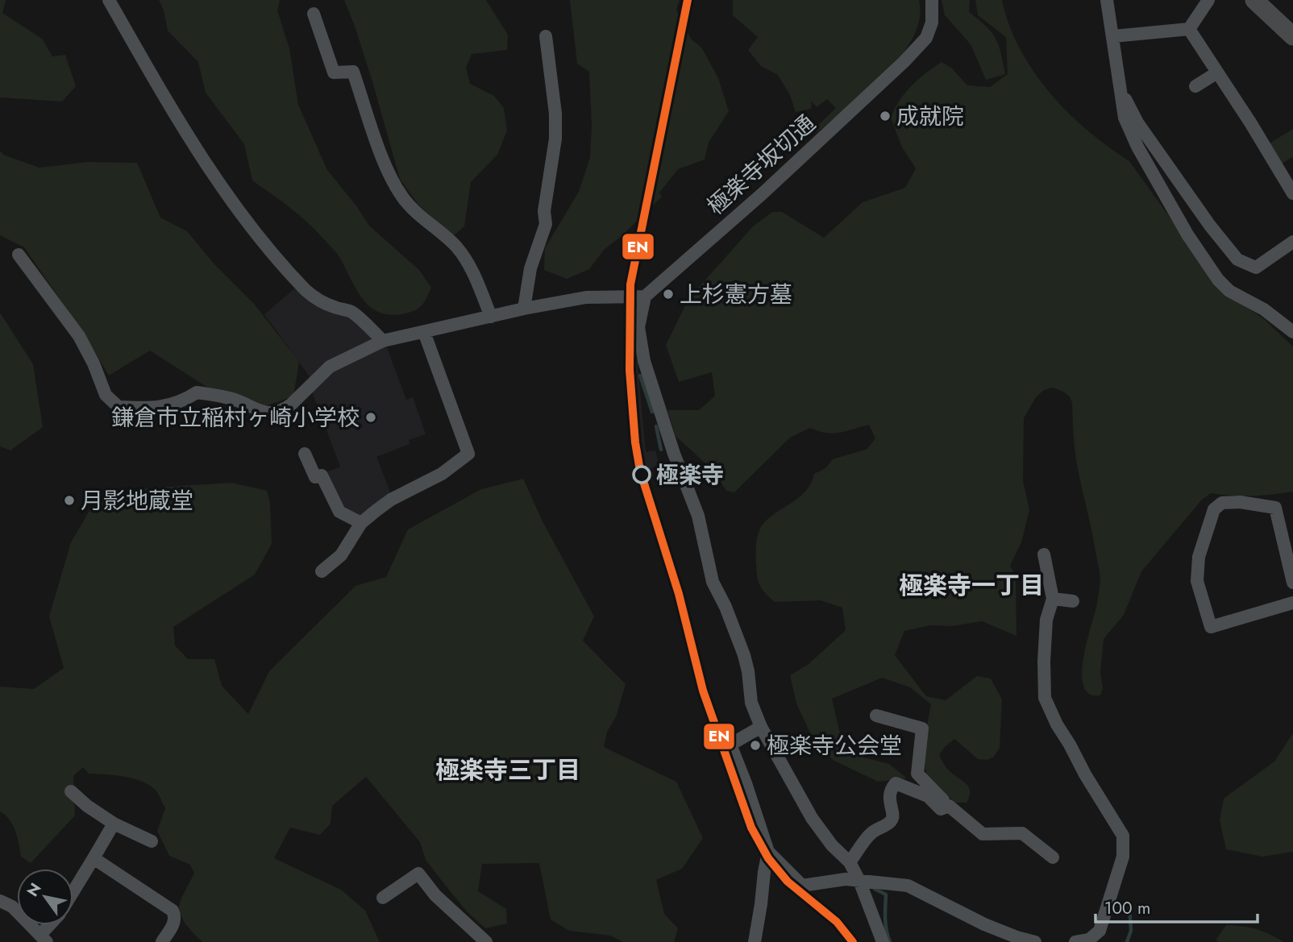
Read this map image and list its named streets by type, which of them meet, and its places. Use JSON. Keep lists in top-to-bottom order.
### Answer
{
  "streets": {
    "street": ["極楽寺坂切通"]
  },
  "districts": ["極楽寺一丁目", "極楽寺三丁目"],
  "places": [
    "成就院",
    "上杉憲方墓",
    "鎌倉市立稲村ヶ崎小学校",
    "極楽寺",
    "月影地蔵堂",
    "極楽寺公会堂"
  ],
  "lines": ["transit line EN"],
  "scale_bar": "100 m",
  "north": "top left"
}
